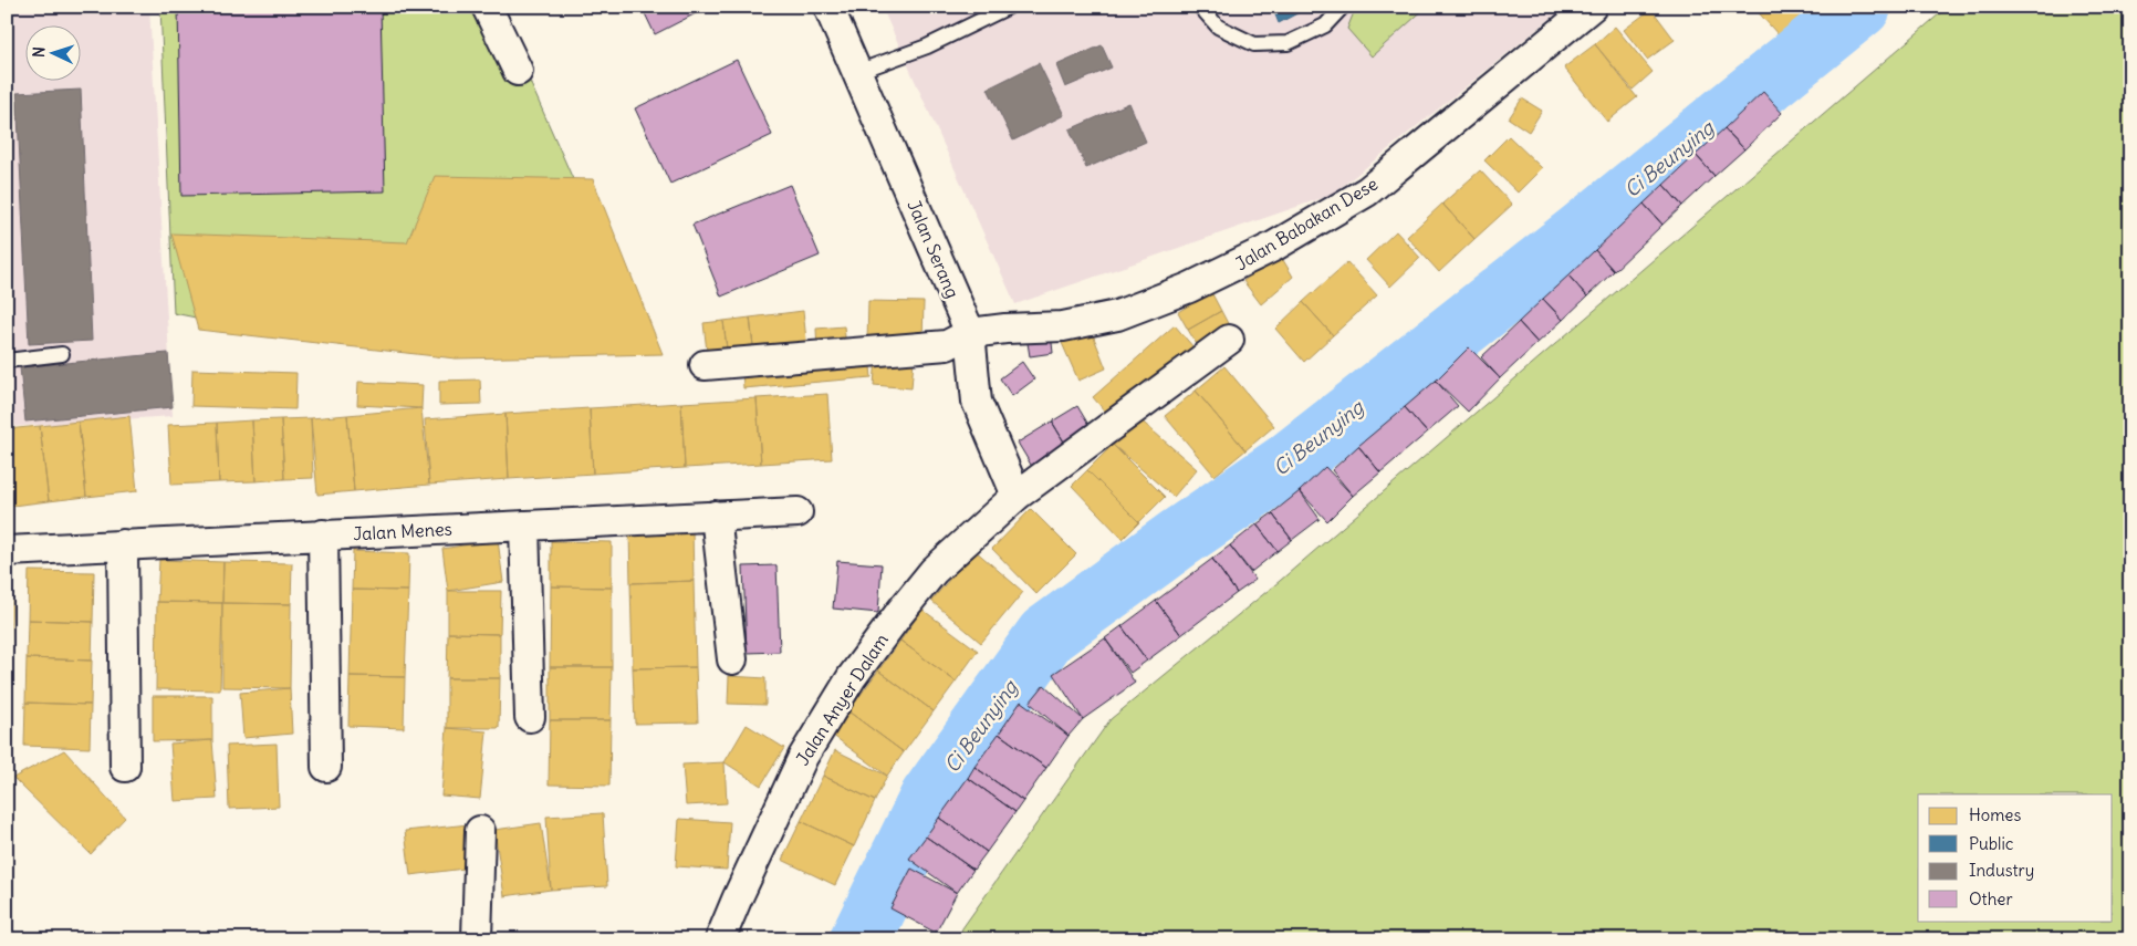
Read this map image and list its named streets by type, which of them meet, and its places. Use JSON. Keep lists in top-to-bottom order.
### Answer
{
  "streets": {
    "street": [
      "Jalan Babakan Dese",
      "Jalan Serang",
      "Jalan Menes",
      "Jalan Anyer Dalam"
    ]
  },
  "crossings": [
    ["Jalan Babakan Dese", "Jalan Serang"],
    ["Jalan Serang", "Jalan Anyer Dalam"]
  ],
  "water": ["Ci Beunying"],
  "legend": [
    "Homes",
    "Public",
    "Industry",
    "Other"
  ],
  "north": "left"
}
